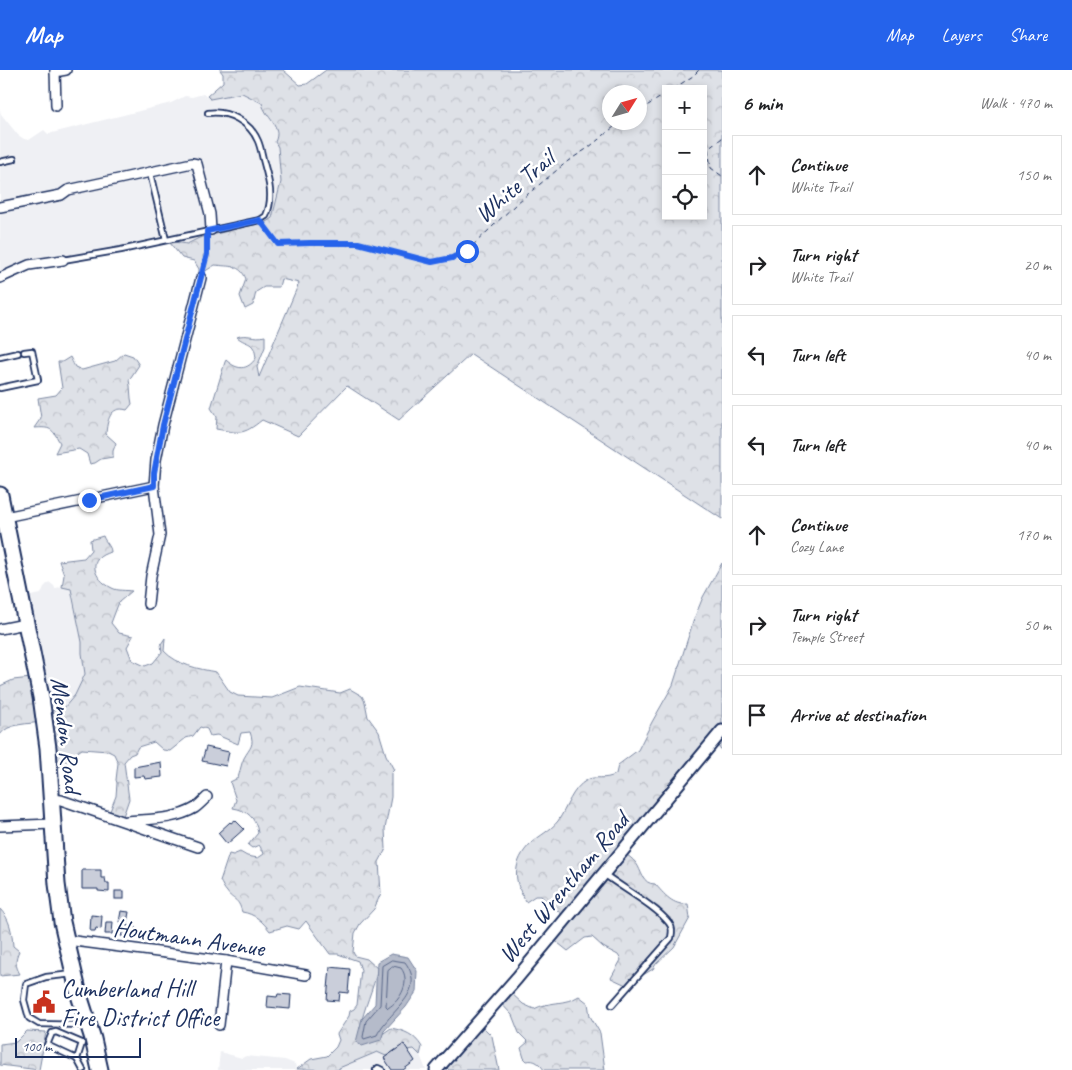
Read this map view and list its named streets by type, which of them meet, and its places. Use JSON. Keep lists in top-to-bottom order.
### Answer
{
  "streets": {
    "main road": ["Mendon Road"],
    "street": ["West Wrentham Road", "Houtmann Avenue"],
    "path": ["White Trail"]
  },
  "crossings": [
    ["Mendon Road", "Houtmann Avenue"]
  ],
  "places": {
    "public building": ["Cumberland Hill Fire District Office"]
  },
  "scale_bar": "100 m",
  "north": "top right",
  "page": {
    "header": "Map",
    "nav": ["Map", "Layers", "Share"],
    "heading": ["6 min", "Walk · 470 m"],
    "map_buttons": ["+", "−"],
    "list": [
      ["Continue", "White Trail", "150 m"],
      ["Turn right", "White Trail", "20 m"],
      ["Turn left", "40 m"],
      ["Turn left", "40 m"],
      ["Continue", "Cozy Lane", "170 m"],
      ["Turn right", "Temple Street", "50 m"],
      "Arrive at destination"
    ],
    "scale": "100 m"
  }
}
